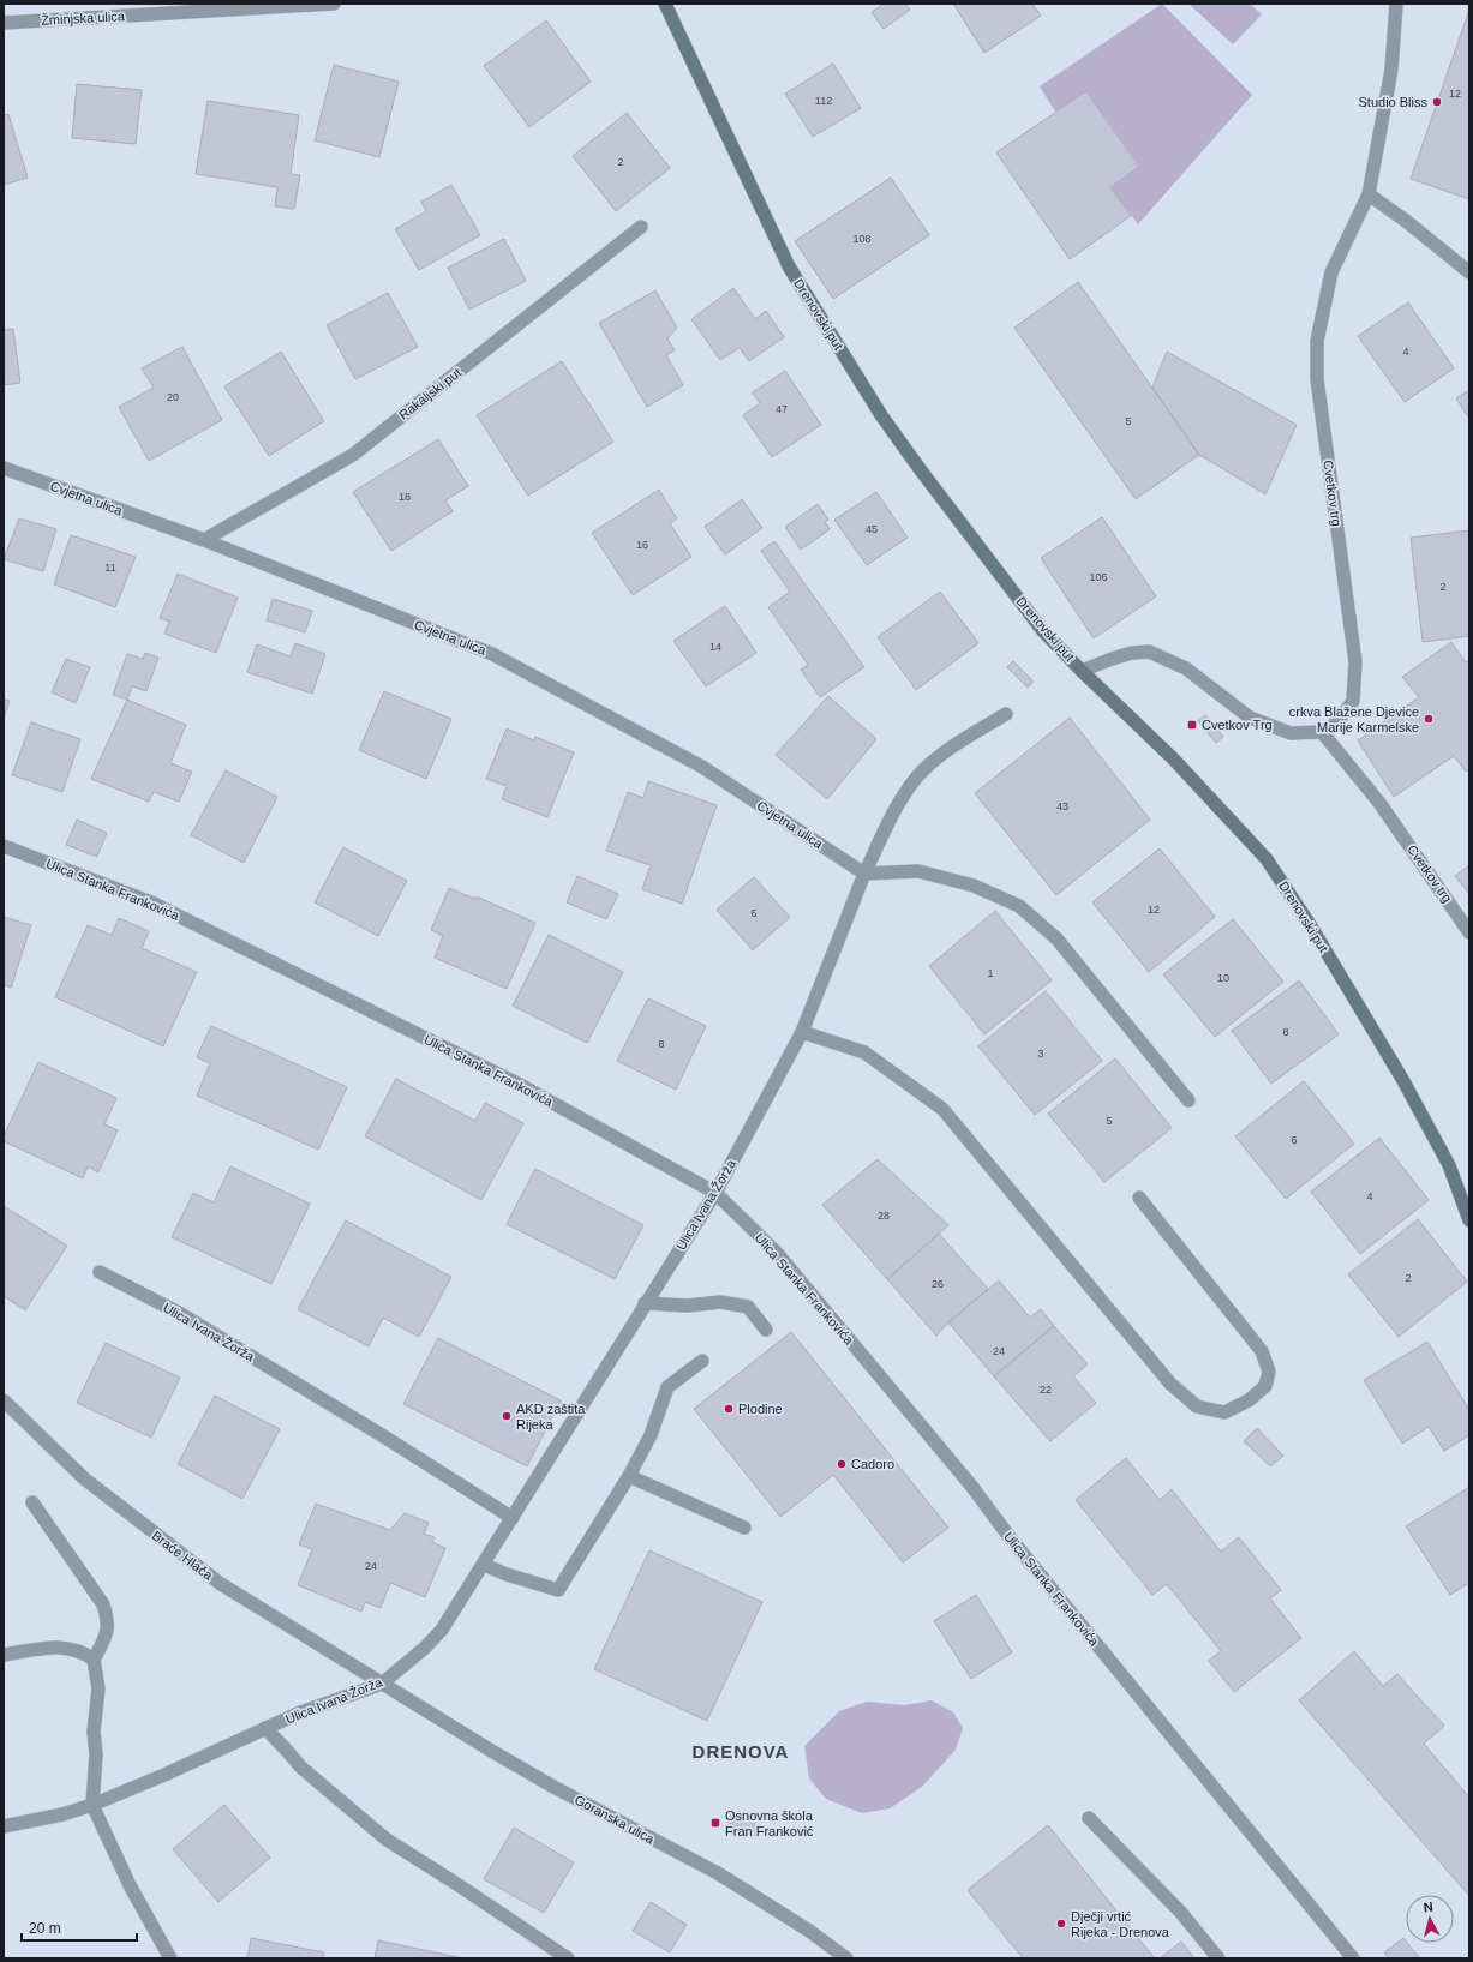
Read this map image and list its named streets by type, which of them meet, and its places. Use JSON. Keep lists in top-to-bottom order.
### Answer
{
  "streets": {
    "main road": ["Drenovski put"],
    "street": [
      "Žminjska ulica",
      "Rakaljski put",
      "Cvetkov trg",
      "Cvjetna ulica",
      "Ulica Stanka Frankovića",
      "Ulica Ivana Žorža",
      "Braće Hlača",
      "Goranska ulica"
    ]
  },
  "crossings": [
    ["Rakaljski put", "Cvjetna ulica"],
    ["Cvjetna ulica", "Ulica Ivana Žorža"],
    ["Ulica Stanka Frankovića", "Ulica Ivana Žorža"],
    ["Ulica Ivana Žorža", "Braće Hlača"],
    ["Ulica Ivana Žorža", "Goranska ulica"],
    ["Braće Hlača", "Goranska ulica"]
  ],
  "districts": ["DRENOVA"],
  "places": {
    "other": [
      "Studio Bliss",
      "crkva Blažene Djevice Marije Karmelske",
      "Plodine",
      "AKD zaštita Rijeka",
      "Cadoro",
      "Dječji vrtić Rijeka - Drenova"
    ],
    "transit": ["Cvetkov Trg", "Osnovna škola Fran Franković"]
  },
  "house_numbers": [
    "12",
    "112",
    "2",
    "108",
    "4",
    "20",
    "47",
    "5",
    "18",
    "45",
    "16",
    "11",
    "106",
    "2",
    "14",
    "43",
    "12",
    "6",
    "1",
    "10",
    "8",
    "8",
    "3",
    "5",
    "6",
    "4",
    "28",
    "2",
    "26",
    "24",
    "22",
    "24"
  ],
  "scale_bar": "20 m",
  "north": "top"
}
